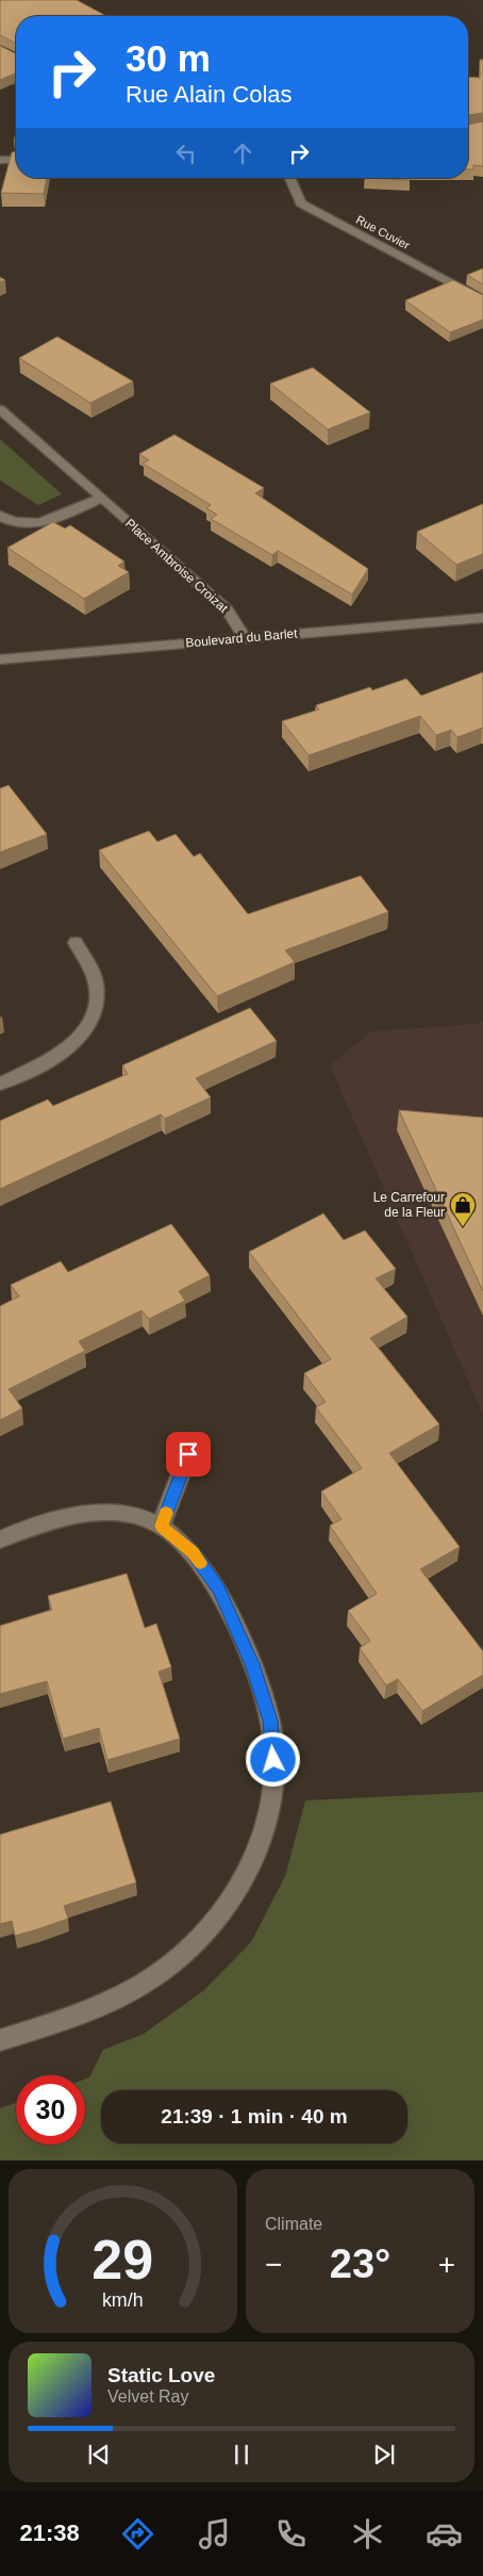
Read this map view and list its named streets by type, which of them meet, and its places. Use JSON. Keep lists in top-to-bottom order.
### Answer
{
  "streets": {
    "street": ["Rue Cuvier", "Place Ambroise Croizat", "Boulevard du Barlet"]
  },
  "crossings": [
    ["Place Ambroise Croizat", "Boulevard du Barlet"]
  ],
  "places": {
    "shop": ["Le Carrefour de la Fleur"]
  },
  "page": {
    "turn": ["30 m", "Rue Alain Colas"],
    "limit": "30",
    "trip": "21:39 · 1 min · 40 m",
    "tile": "Climate",
    "heat": ["−", "23°", "+"],
    "song": ["Static Love", "Velvet Ray"],
    "tabs": "21:38",
    "gauge": ["29", "km/h"]
  }
}
